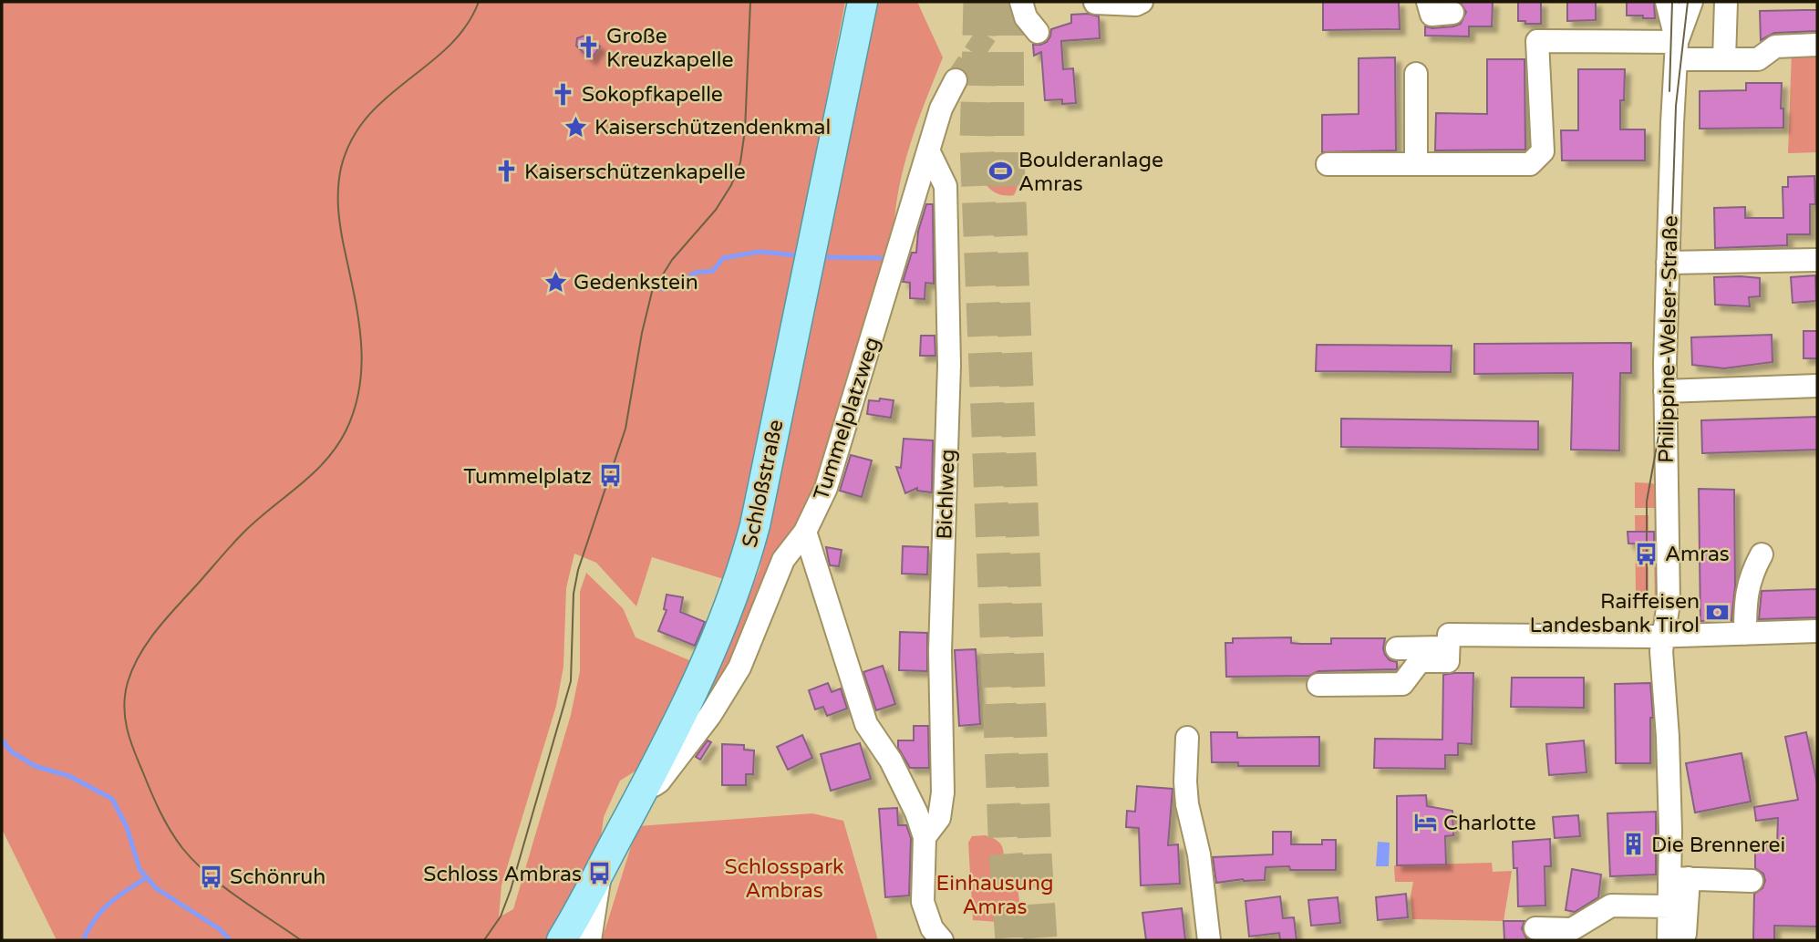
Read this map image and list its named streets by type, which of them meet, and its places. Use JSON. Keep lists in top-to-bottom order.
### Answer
{
  "streets": {
    "main road": ["Schloßstraße"],
    "street": ["Philippine-Welser-Straße", "Tummelplatzweg", "Bichlweg"]
  },
  "crossings": [
    ["Tummelplatzweg", "Schloßstraße"],
    ["Tummelplatzweg", "Bichlweg"]
  ],
  "parks": ["Schlosspark Ambras", "Einhausung Amras"],
  "places": {
    "church": ["Große Kreuzkapelle", "Sokopfkapelle", "Kaiserschützenkapelle"],
    "place": ["Kaiserschützendenkmal", "Gedenkstein"],
    "sports": ["Boulderanlage Amras"],
    "bus stop": [
      "Tummelplatz",
      "Amras",
      "Schloss Ambras",
      "Schönruh"
    ],
    "bank": ["Raiffeisen Landesbank Tirol"],
    "hotel": ["Charlotte"],
    "building": ["Die Brennerei"]
  }
}
